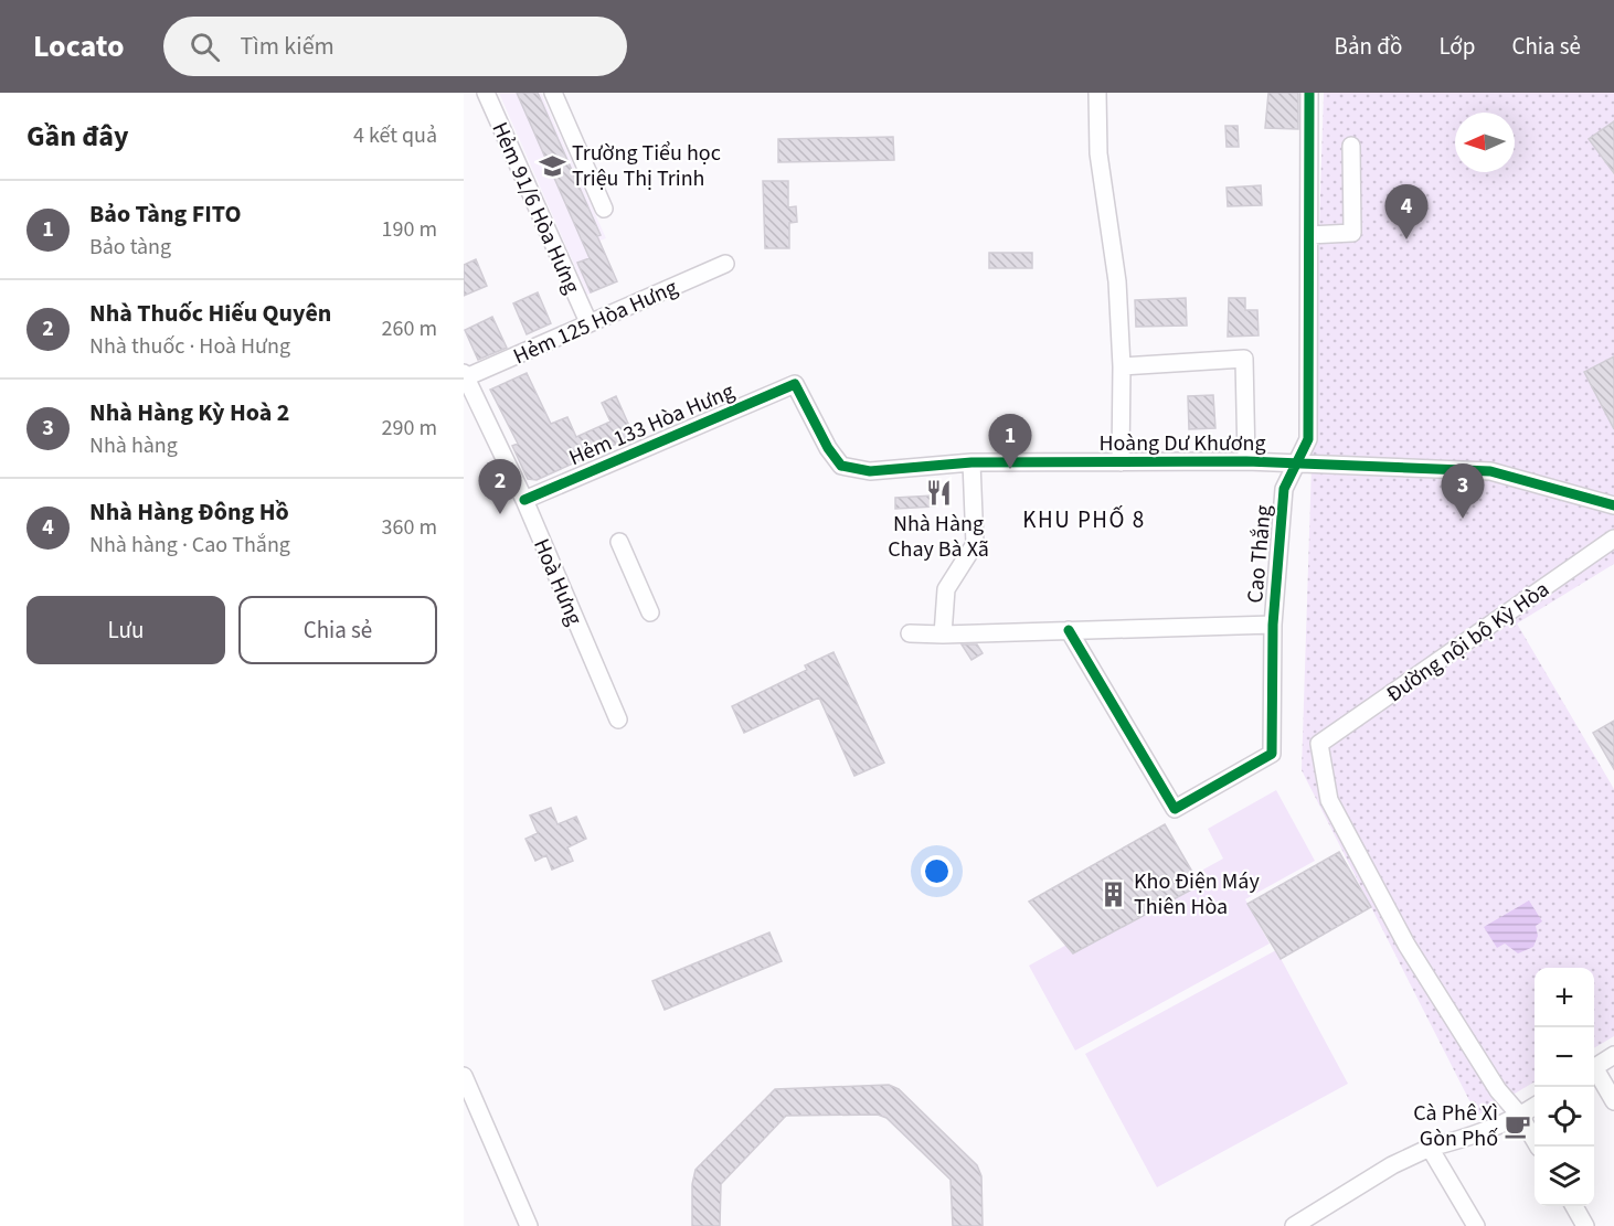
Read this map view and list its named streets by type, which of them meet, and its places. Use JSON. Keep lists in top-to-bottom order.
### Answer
{
  "streets": {
    "street": [
      "Hẻm 91/6 Hòa Hưng",
      "Hẻm 125 Hòa Hưng",
      "Hẻm 133 Hòa Hưng",
      "Hoàng Dư Khương",
      "Cao Thắng",
      "Hoà Hưng",
      "Đường nội bộ Kỳ Hòa"
    ]
  },
  "crossings": [
    ["Hẻm 91/6 Hòa Hưng", "Hẻm 125 Hòa Hưng"],
    ["Hẻm 125 Hòa Hưng", "Hoà Hưng"],
    ["Hẻm 133 Hòa Hưng", "Hoàng Dư Khương"],
    ["Hẻm 133 Hòa Hưng", "Hoà Hưng"],
    ["Hoàng Dư Khương", "Cao Thắng"]
  ],
  "districts": ["KHU PHỐ 8"],
  "places": {
    "school or university": ["Trường Tiểu học Triệu Thị Trinh"],
    "restaurant": ["Nhà Hàng Chay Bà Xã"],
    "building": ["Kho Điện Máy Thiên Hòa"],
    "cafe": ["Cà Phê Xì Gòn Phố"]
  },
  "north": "left",
  "page": {
    "header": "Locato",
    "search": "Tìm kiếm",
    "nav": ["Bản đồ", "Lớp", "Chia sẻ"],
    "heading": ["Gần đây", "4 kết quả"],
    "list": [
      {
        "mark": "1",
        "name": "Bảo Tàng FITO",
        "note": "Bảo tàng",
        "value": "190 m"
      },
      {
        "mark": "2",
        "name": "Nhà Thuốc Hiếu Quyên",
        "note": "Nhà thuốc · Hoà Hưng",
        "value": "260 m"
      },
      {
        "mark": "3",
        "name": "Nhà Hàng Kỳ Hoà 2",
        "note": "Nhà hàng",
        "value": "290 m"
      },
      {
        "mark": "4",
        "name": "Nhà Hàng Đông Hồ",
        "note": "Nhà hàng · Cao Thắng",
        "value": "360 m"
      }
    ],
    "pins": [
      "4",
      "1",
      "2",
      "3"
    ],
    "buttons": ["Lưu", "Chia sẻ"],
    "map_buttons": ["+", "−"]
  }
}
